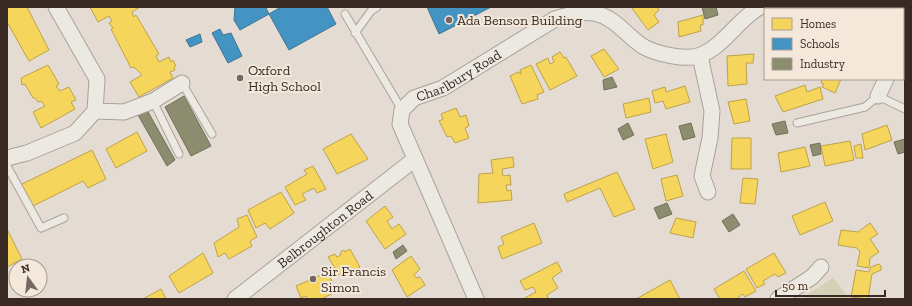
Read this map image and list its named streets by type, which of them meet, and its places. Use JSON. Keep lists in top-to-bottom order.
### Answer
{
  "streets": {
    "street": ["Charlbury Road", "Belbroughton Road"]
  },
  "crossings": [
    ["Charlbury Road", "Belbroughton Road"]
  ],
  "places": ["Ada Benson Building", "Oxford High School", "Sir Francis Simon"],
  "legend": ["Homes", "Schools", "Industry"],
  "scale_bar": "50 m",
  "north": "top"
}
